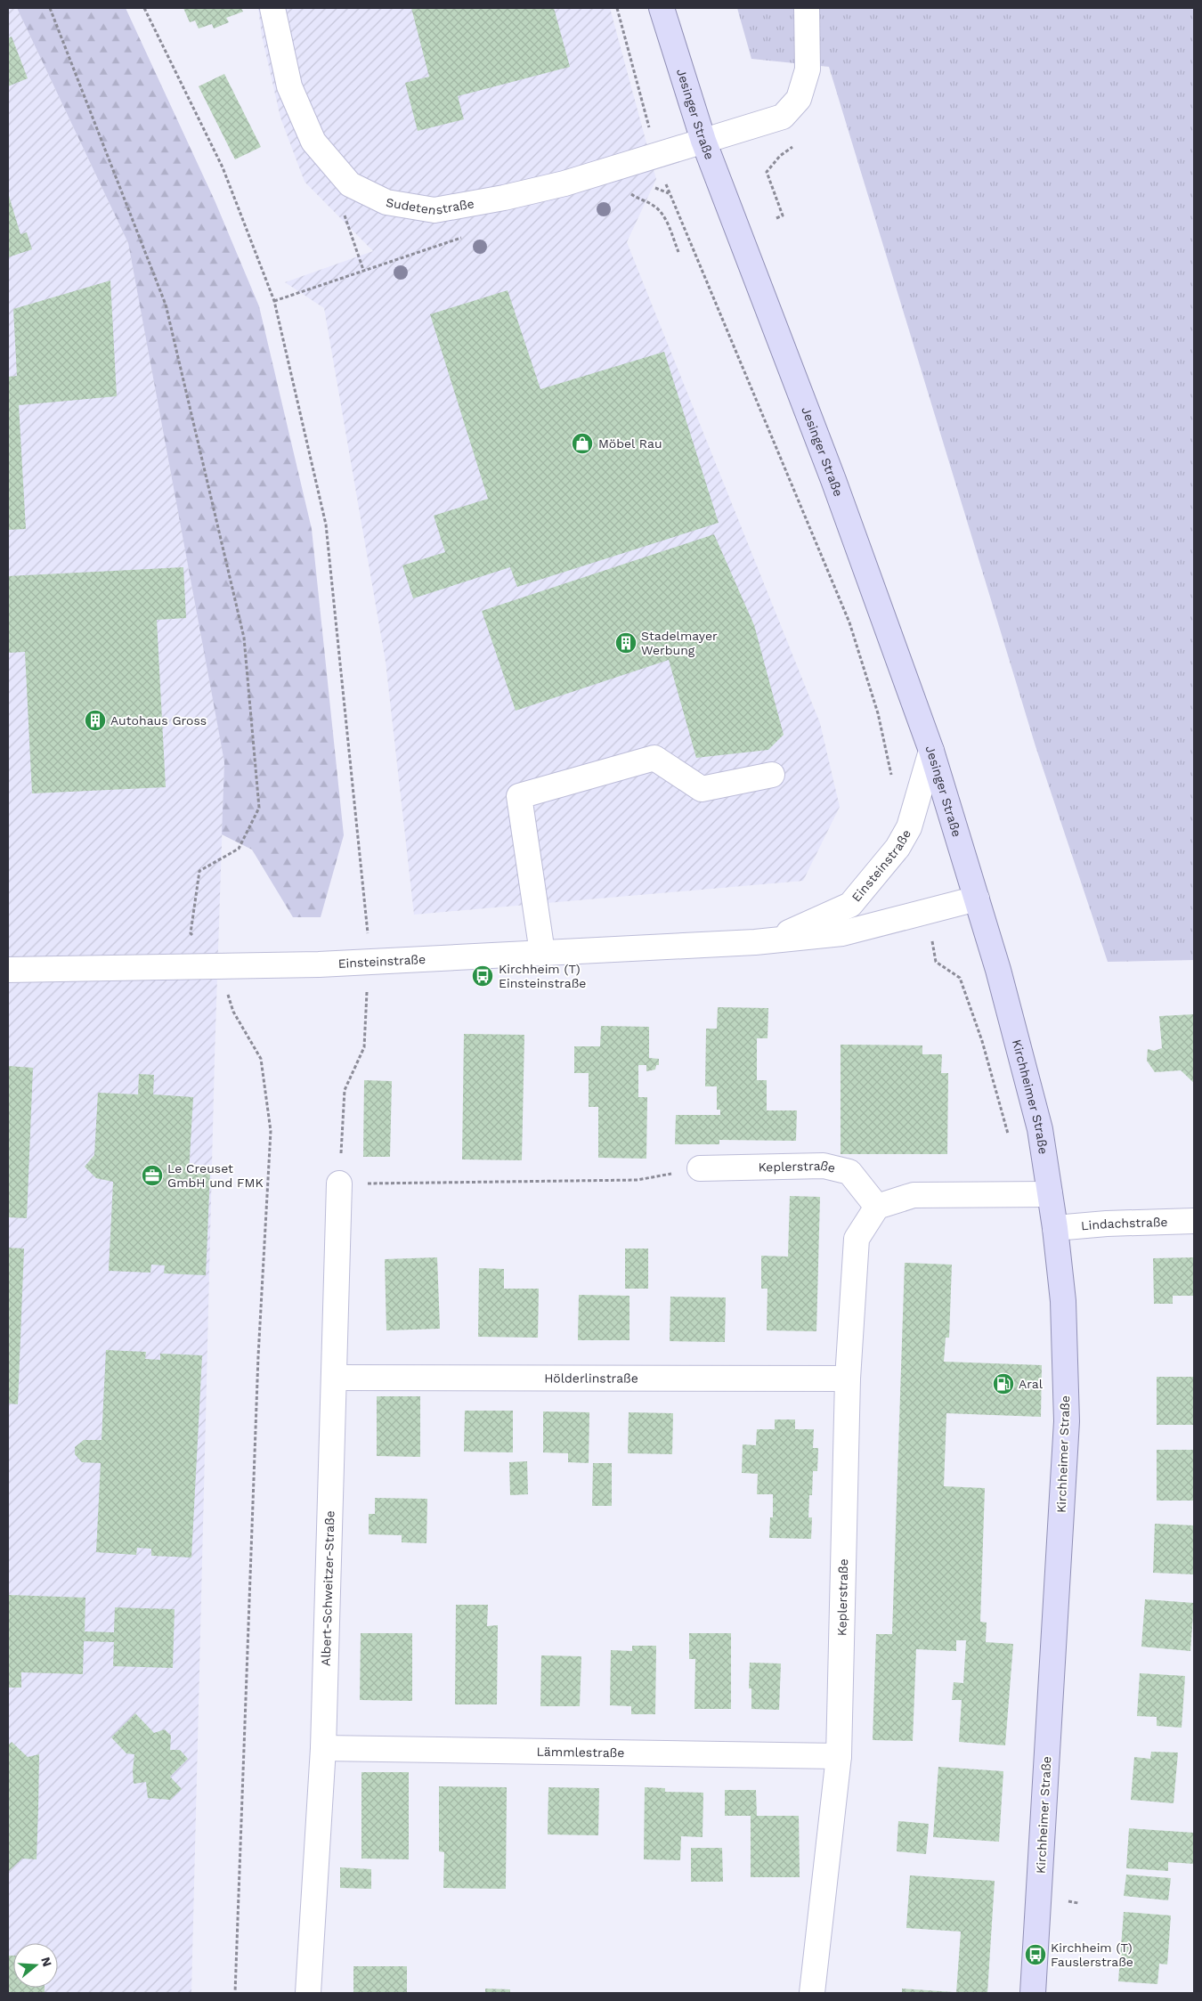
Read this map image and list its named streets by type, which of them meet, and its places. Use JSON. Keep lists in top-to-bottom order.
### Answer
{
  "streets": {
    "main road": ["Jesinger Straße", "Kirchheimer Straße"],
    "street": [
      "Sudetenstraße",
      "Einsteinstraße",
      "Keplerstraße",
      "Lindachstraße",
      "Hölderlinstraße",
      "Albert-Schweitzer-Straße",
      "Lämmlestraße"
    ]
  },
  "crossings": [
    ["Jesinger Straße", "Sudetenstraße"],
    ["Jesinger Straße", "Einsteinstraße"],
    ["Jesinger Straße", "Kirchheimer Straße"],
    ["Einsteinstraße", "Kirchheimer Straße"],
    ["Kirchheimer Straße", "Lindachstraße"],
    ["Keplerstraße", "Hölderlinstraße"],
    ["Keplerstraße", "Lämmlestraße"],
    ["Hölderlinstraße", "Albert-Schweitzer-Straße"],
    ["Albert-Schweitzer-Straße", "Lämmlestraße"]
  ],
  "places": {
    "shop": ["Möbel Rau"],
    "building": ["Stadelmayer Werbung", "Autohaus Gross"],
    "bus stop": ["Kirchheim (T) Einsteinstraße", "Kirchheim (T) Fauslerstraße"],
    "office": ["Le Creuset GmbH und FMK"],
    "fuel station": ["Aral"]
  },
  "north": "right"
}
